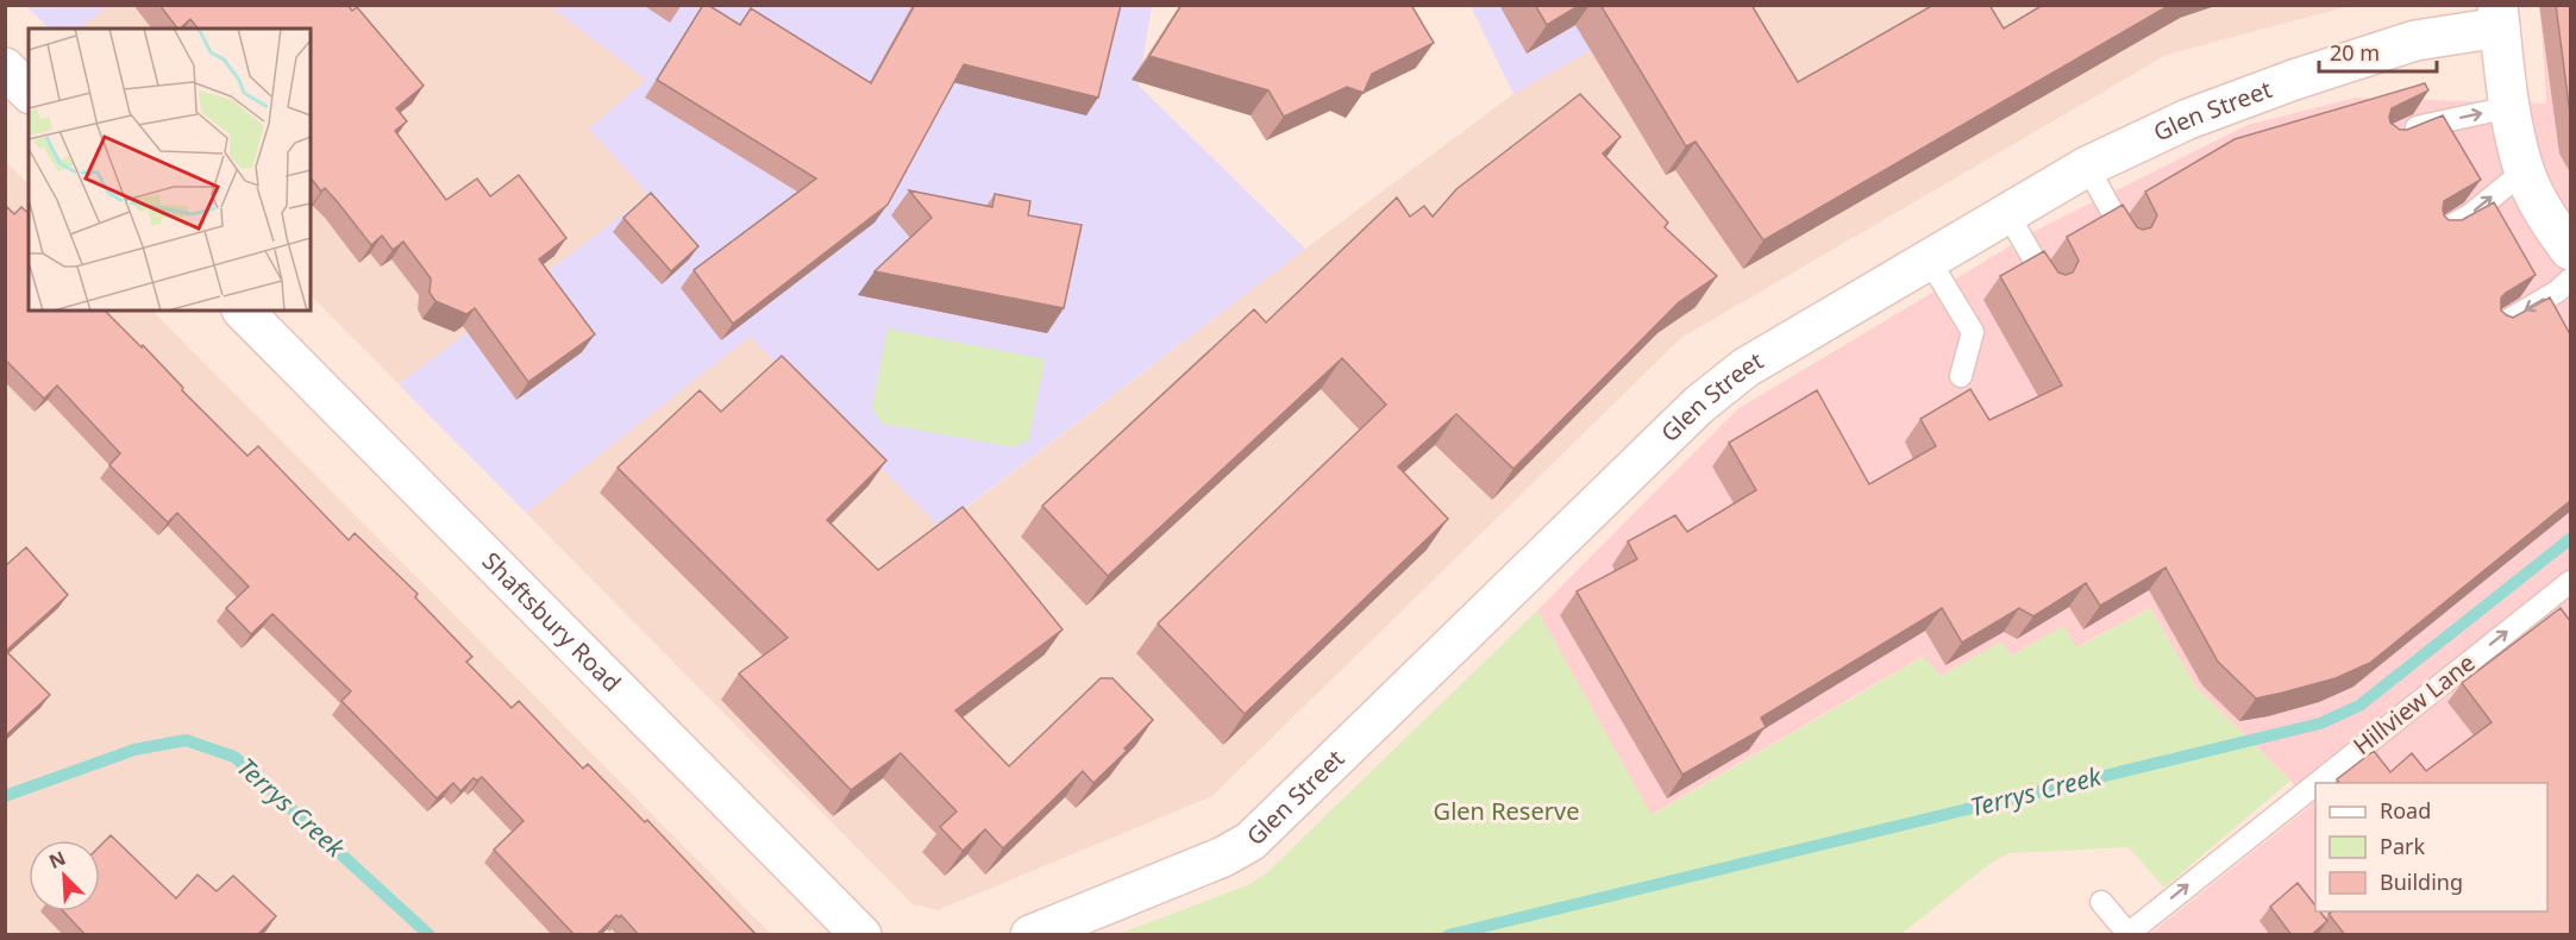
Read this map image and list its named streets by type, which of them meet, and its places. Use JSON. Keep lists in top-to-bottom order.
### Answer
{
  "streets": {
    "street": ["Glen Street", "Shaftsbury Road"],
    "lane": ["Hillview Lane"]
  },
  "one_way": ["Hillview Lane"],
  "water": ["Terrys Creek"],
  "parks": ["Glen Reserve"],
  "legend": ["Road", "Park", "Building"],
  "scale_bar": "20 m",
  "north": "top left"
}
